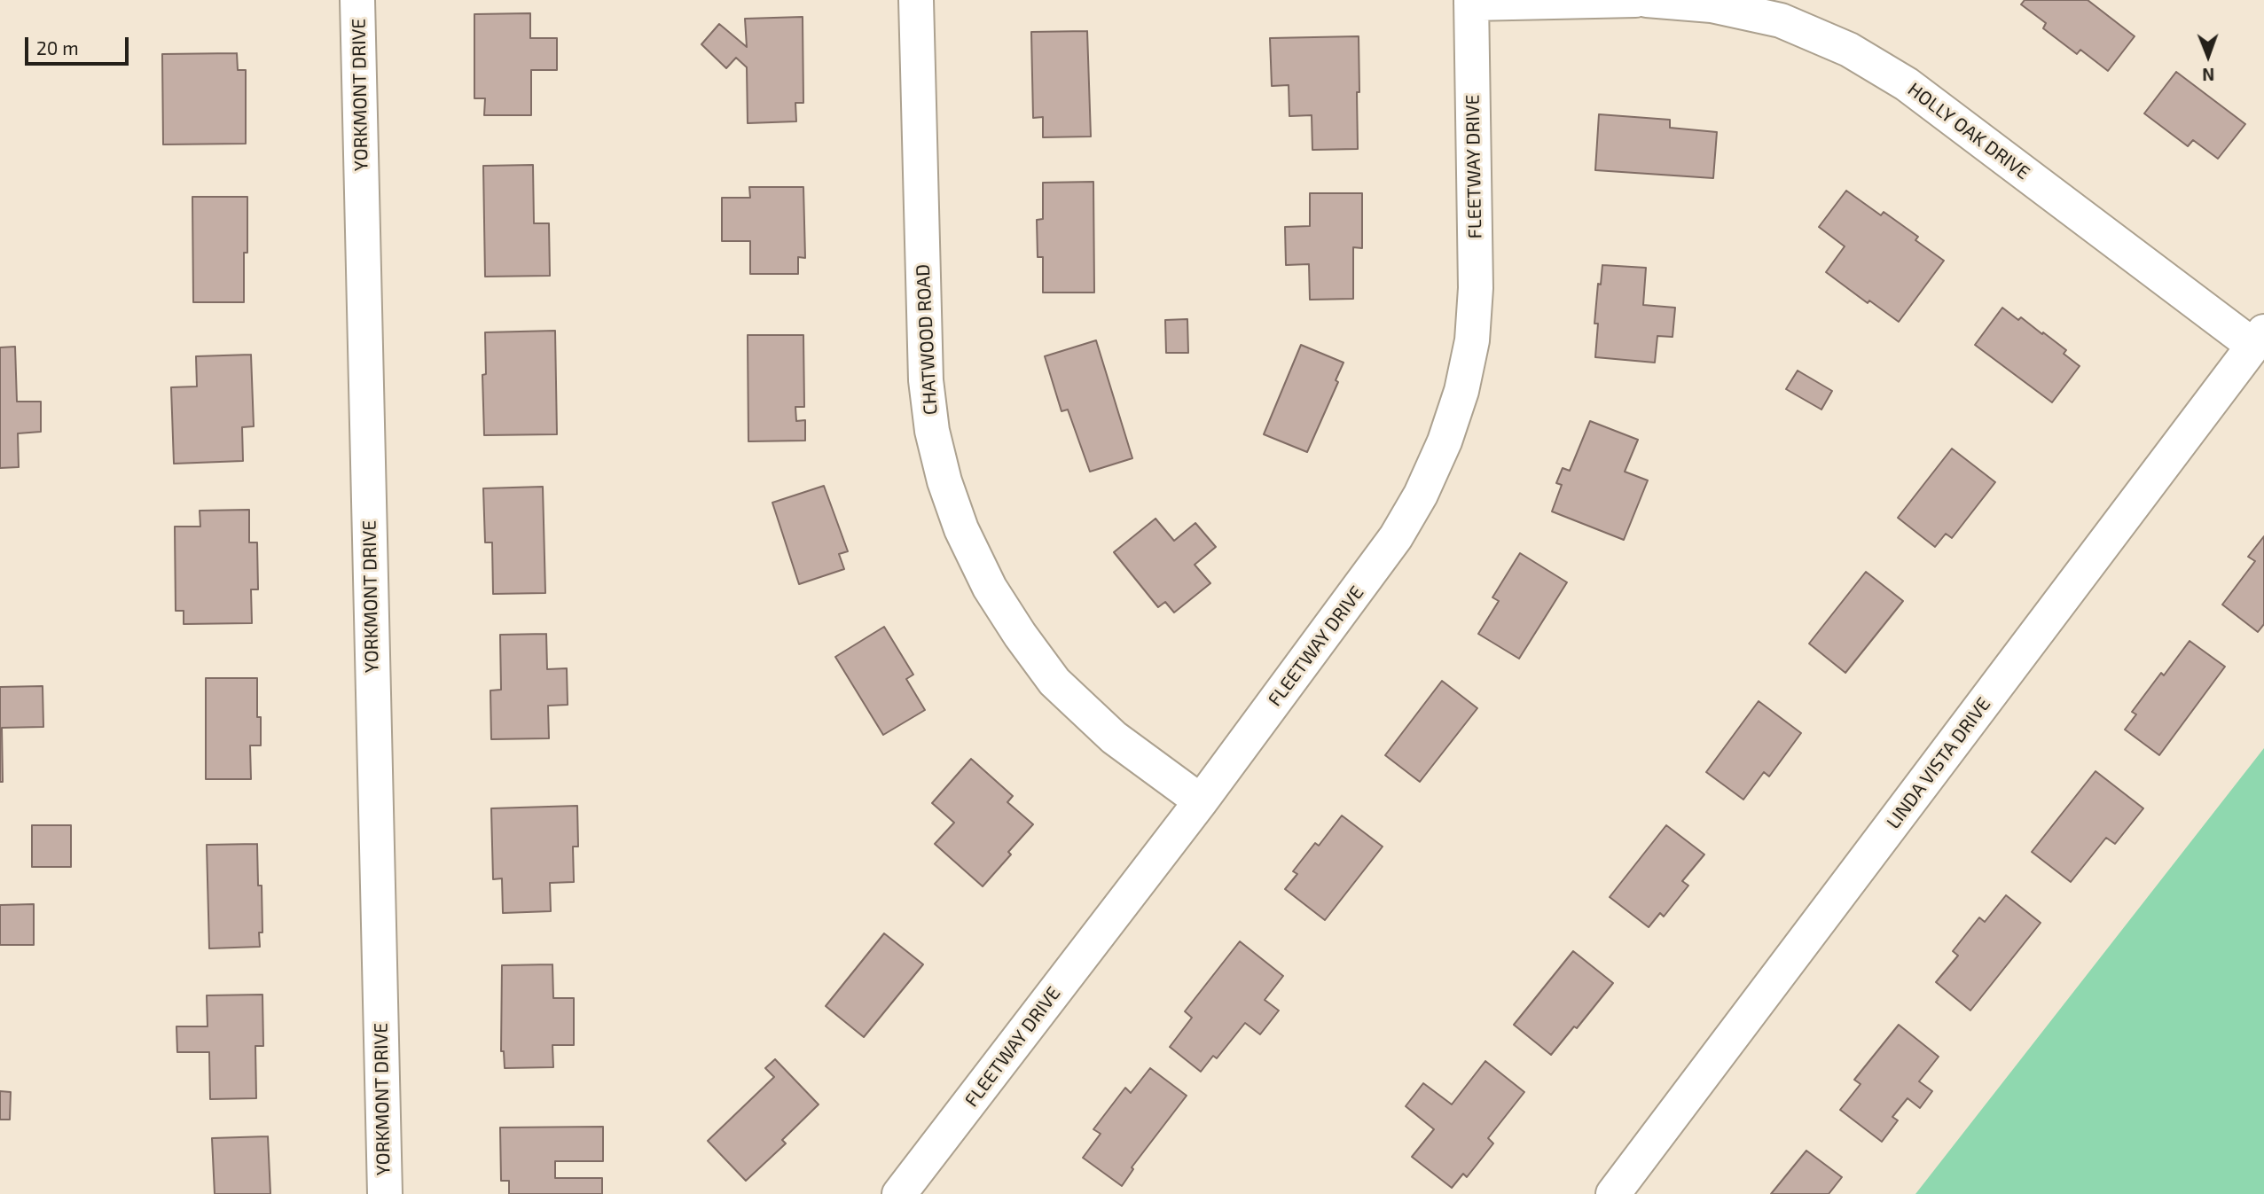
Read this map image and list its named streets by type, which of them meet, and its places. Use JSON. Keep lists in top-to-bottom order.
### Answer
{
  "streets": {
    "street": [
      "YORKMONT DRIVE",
      "HOLLY OAK DRIVE",
      "FLEETWAY DRIVE",
      "CHATWOOD ROAD",
      "LINDA VISTA DRIVE"
    ]
  },
  "crossings": [
    ["HOLLY OAK DRIVE", "LINDA VISTA DRIVE"],
    ["FLEETWAY DRIVE", "CHATWOOD ROAD"]
  ],
  "scale_bar": "20 m",
  "north": "bottom"
}
